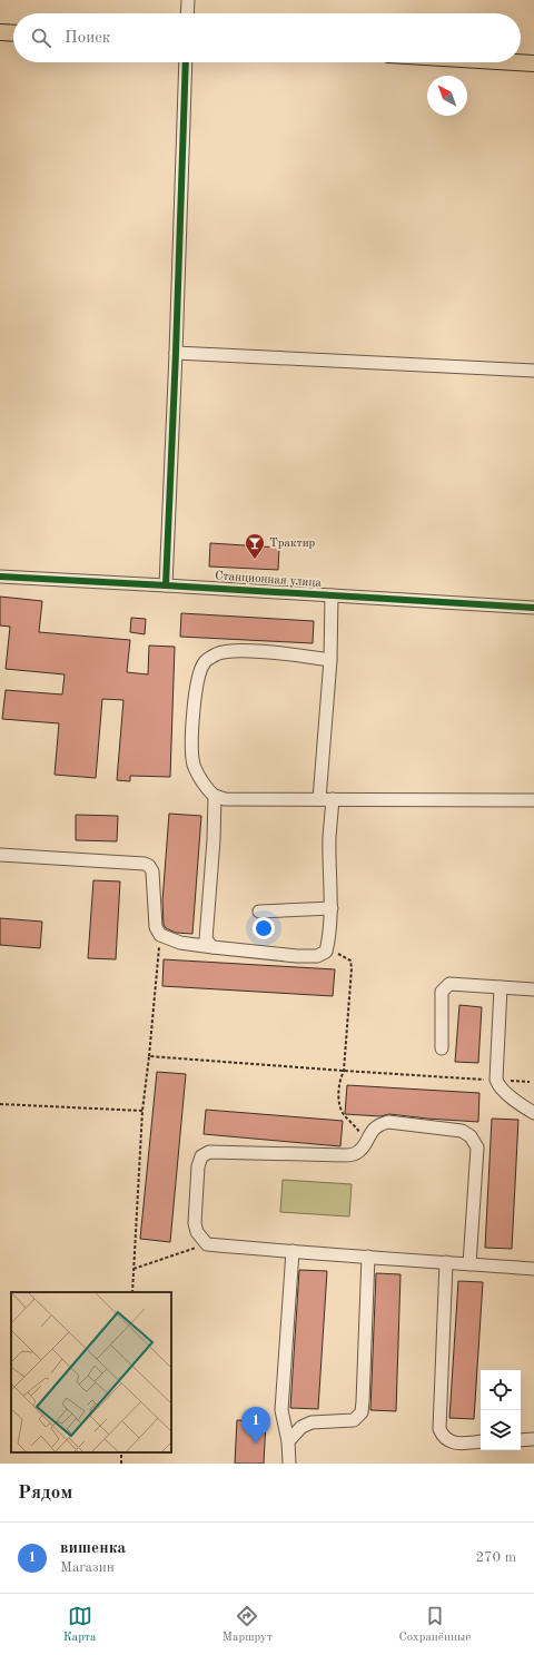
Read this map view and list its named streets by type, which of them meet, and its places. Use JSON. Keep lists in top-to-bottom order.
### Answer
{
  "streets": {
    "street": ["Станционная улица"]
  },
  "places": {
    "bar": ["Трактир"]
  },
  "north": "top left",
  "page": {
    "search": "Поиск",
    "pins": "1",
    "heading": "Рядом",
    "list": [
      {
        "mark": "1",
        "name": "вишенка",
        "note": "Магазин",
        "value": "270 m"
      }
    ],
    "nav": ["Карта", "Маршрут", "Сохранённые"]
  }
}
